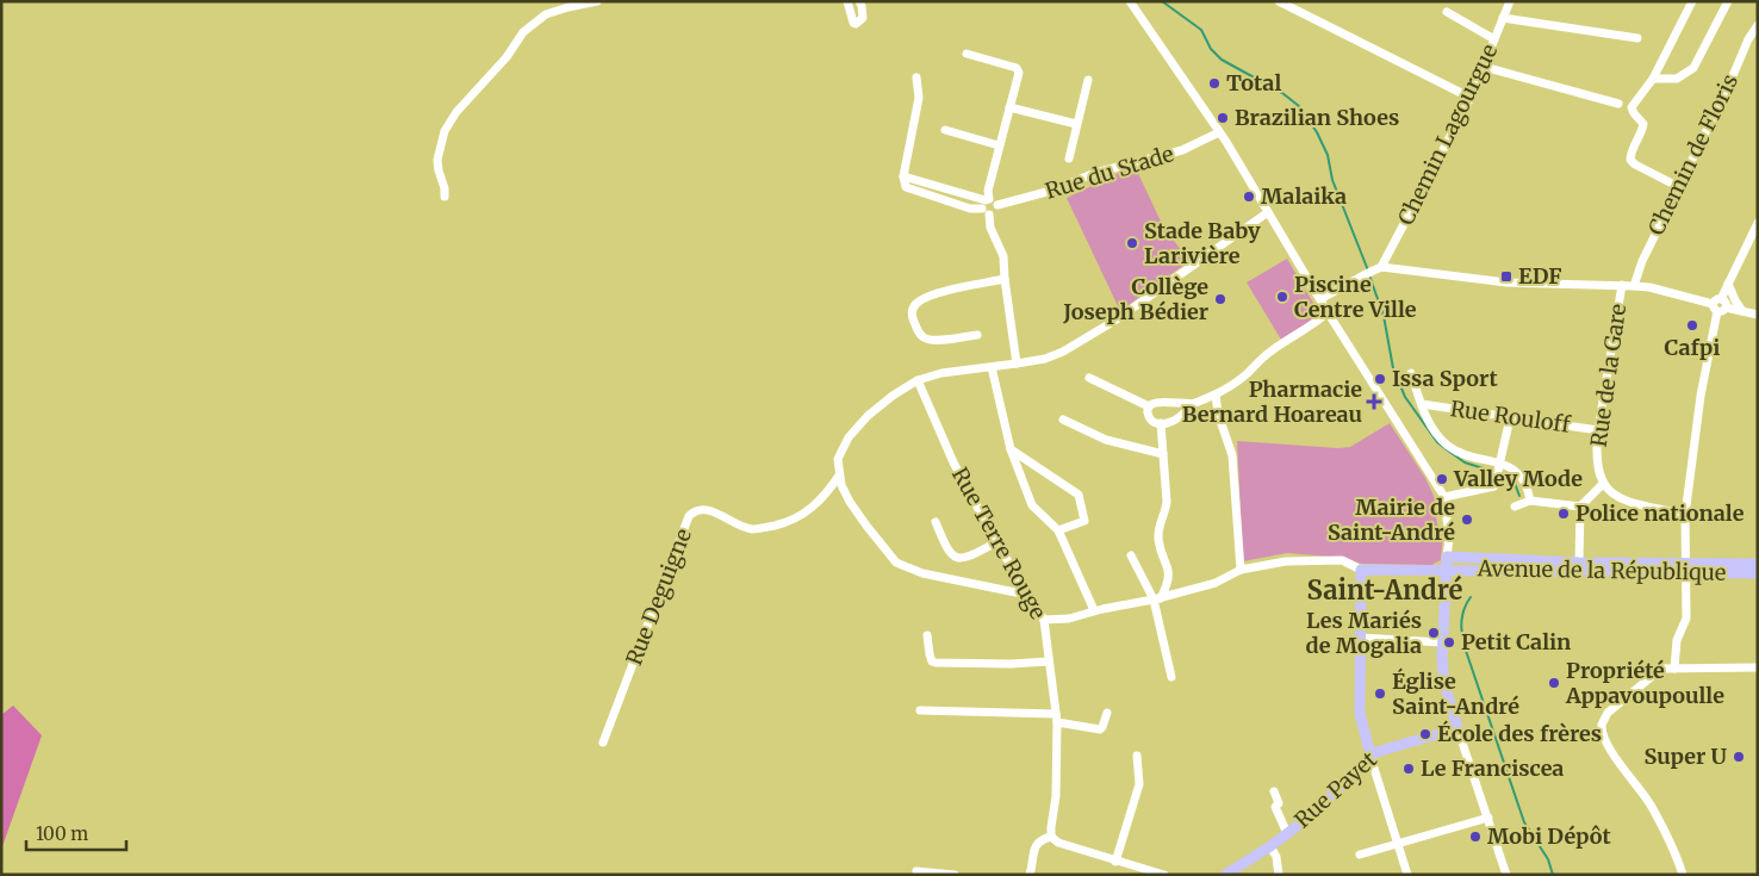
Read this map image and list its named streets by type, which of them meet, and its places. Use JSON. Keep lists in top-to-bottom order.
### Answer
{
  "streets": {
    "main road": ["Avenue de la République", "Rue Payet"],
    "street": [
      "Chemin Lagourgue",
      "Chemin de Floris",
      "Rue du Stade",
      "Rue de la Gare",
      "Rue Rouloff",
      "Rue Terre Rouge",
      "Rue Deguigne"
    ]
  },
  "crossings": [
    ["Rue de la Gare", "Rue Rouloff"]
  ],
  "districts": ["Saint-André"],
  "places": {
    "other": [
      "Total",
      "Brazilian Shoes",
      "Malaika",
      "Stade Baby Larivière",
      "Piscine Centre Ville",
      "Collège Joseph Bédier",
      "Cafpi",
      "Issa Sport",
      "Valley Mode",
      "Police nationale",
      "Mairie de Saint-André",
      "Les Mariés de Mogalia",
      "Petit Calin",
      "Propriété Appavoupoulle",
      "Église Saint-André",
      "École des frères",
      "Super U",
      "Le Franciscea",
      "Mobi Dépôt"
    ],
    "transit": ["EDF"],
    "health": ["Pharmacie Bernard Hoareau"]
  },
  "scale_bar": "100 m"
}
